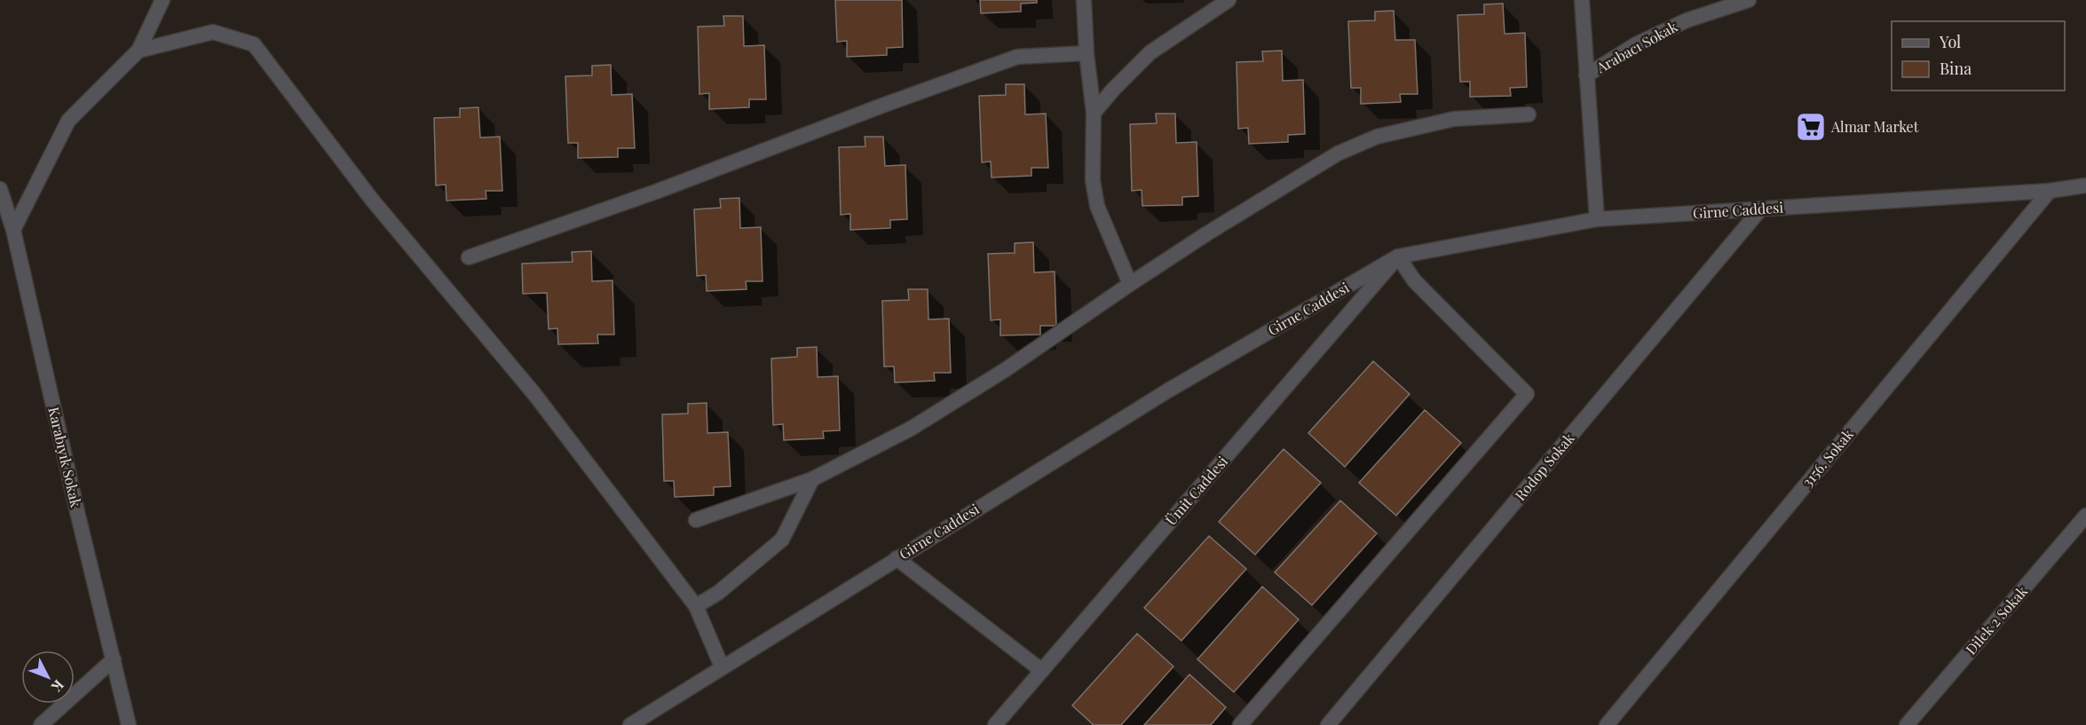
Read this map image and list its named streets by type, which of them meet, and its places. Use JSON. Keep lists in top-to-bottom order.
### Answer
{
  "streets": {
    "street": [
      "Arabacı Sokak",
      "Girne Caddesi",
      "Karabıyık Sokak",
      "3156. Sokak",
      "Rodop Sokak",
      "Ümit Caddesi",
      "Dilek 2 Sokak"
    ]
  },
  "crossings": [
    ["Girne Caddesi", "3156. Sokak"],
    ["Girne Caddesi", "Rodop Sokak"],
    ["Girne Caddesi", "Ümit Caddesi"]
  ],
  "places": {
    "supermarket": ["Almar Market"]
  },
  "legend": ["Yol", "Bina"],
  "north": "bottom right"
}
